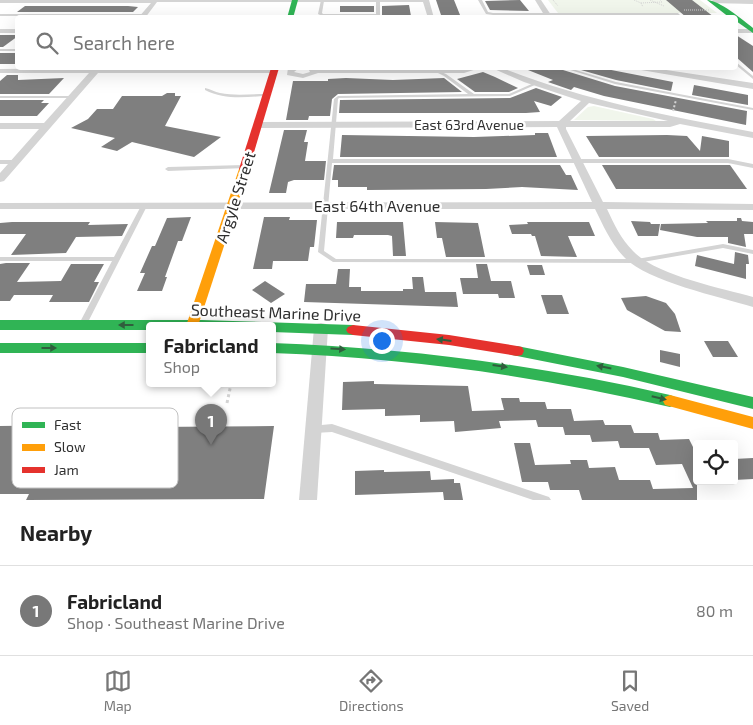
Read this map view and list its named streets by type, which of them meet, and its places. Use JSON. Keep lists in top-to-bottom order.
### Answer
{
  "streets": {
    "main road": ["Argyle Street", "Southeast Marine Drive"],
    "street": ["East 63rd Avenue", "East 64th Avenue"]
  },
  "crossings": [
    ["East 63rd Avenue", "Argyle Street"],
    ["Argyle Street", "East 64th Avenue"]
  ],
  "legend": ["Fast", "Slow", "Jam"],
  "page": {
    "search": "Search here",
    "popup": ["Fabricland", "Shop"],
    "pins": "1",
    "heading": "Nearby",
    "list": [
      {
        "mark": "1",
        "name": "Fabricland",
        "note": "Shop · Southeast Marine Drive",
        "value": "80 m"
      }
    ],
    "nav": ["Map", "Directions", "Saved"]
  }
}
